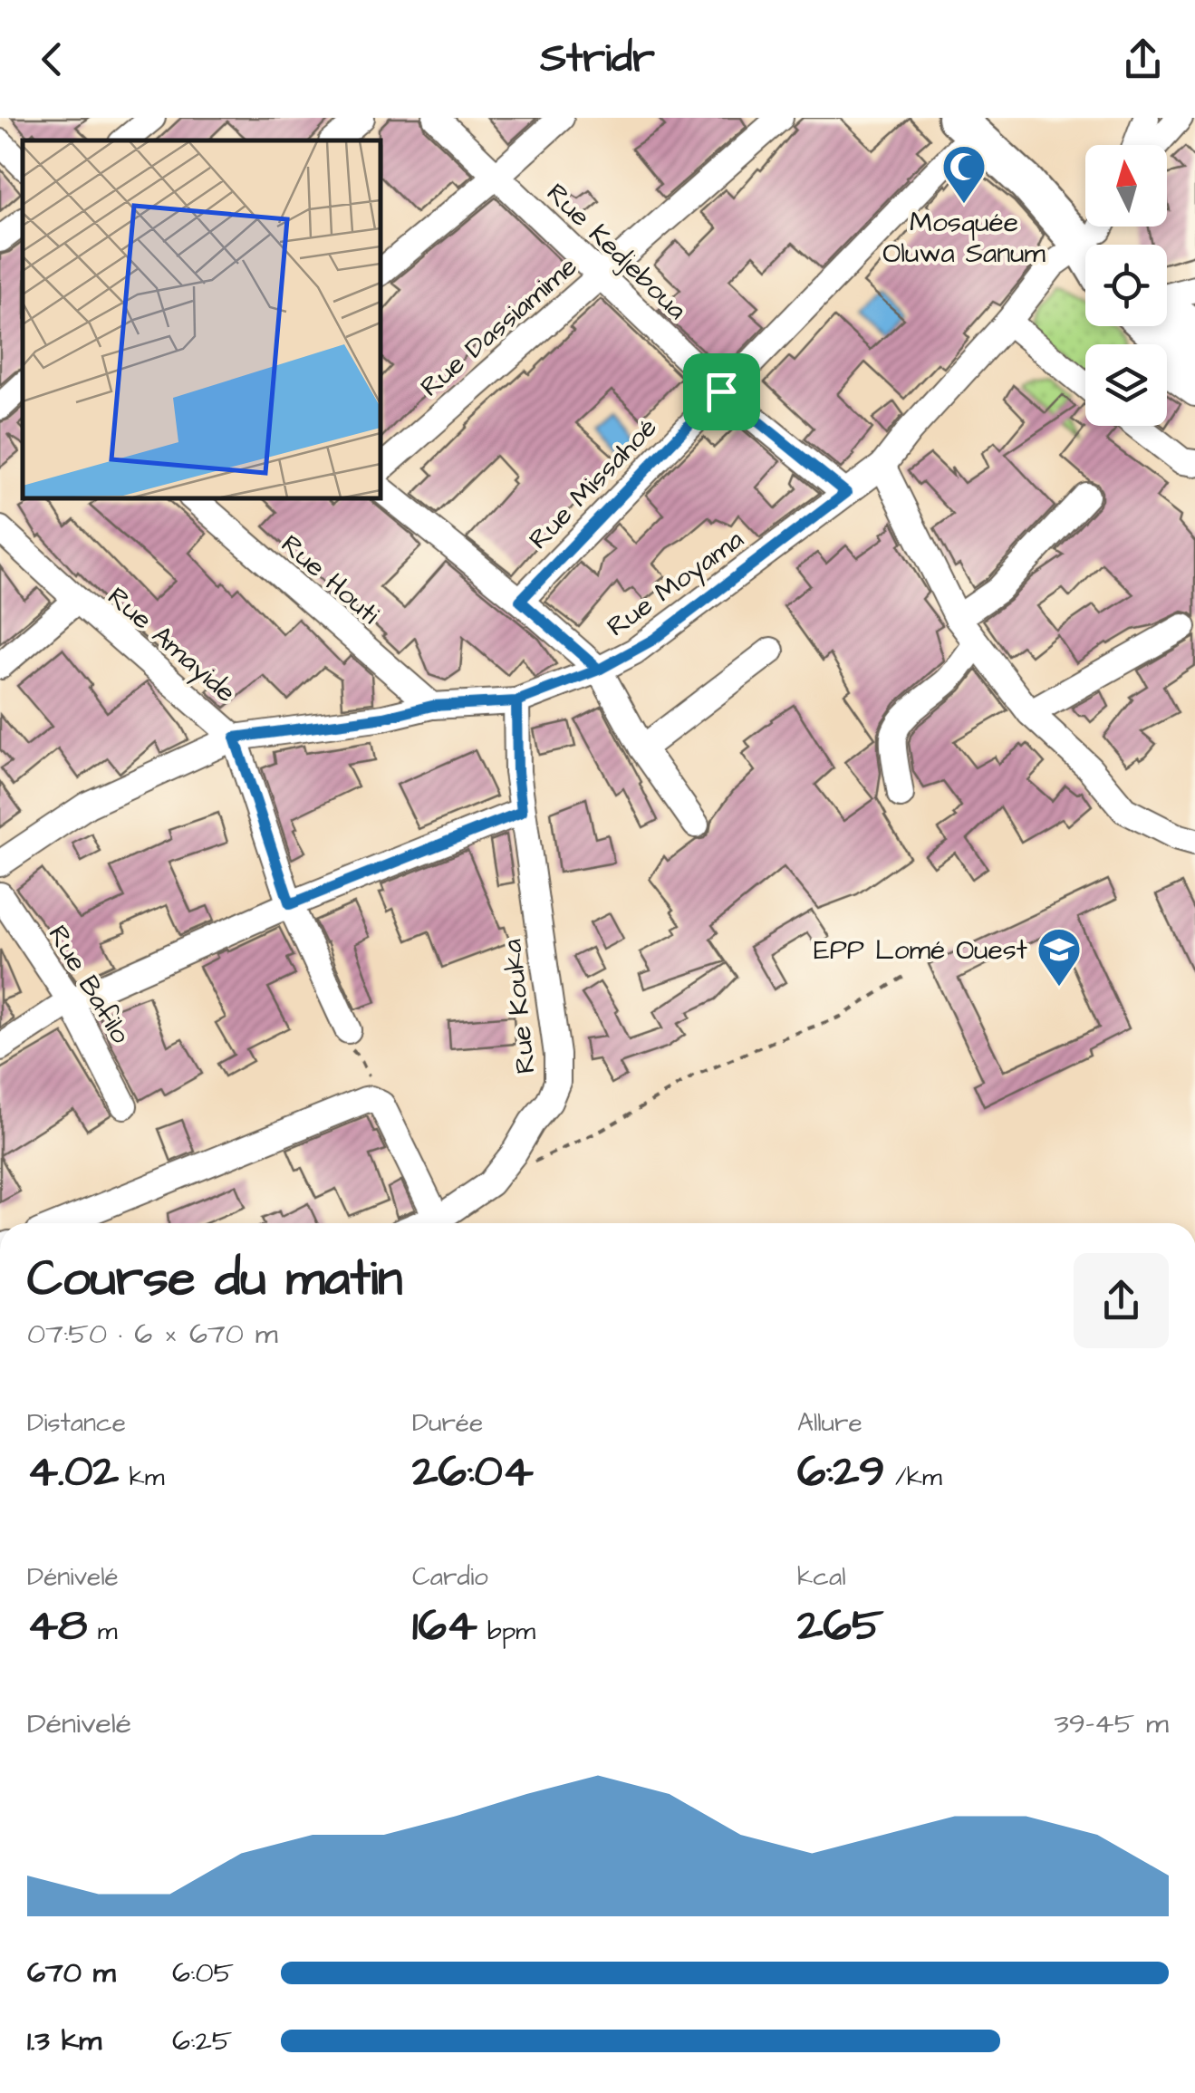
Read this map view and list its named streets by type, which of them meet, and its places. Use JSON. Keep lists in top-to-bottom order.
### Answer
{
  "streets": {
    "street": [
      "Rue Kedjeboua",
      "Rue Dassiamime",
      "Rue Missahoé",
      "Rue Houti",
      "Rue Moyama",
      "Rue Amayide",
      "Rue Bafilo",
      "Rue Kouka"
    ]
  },
  "crossings": [
    ["Rue Kedjeboua", "Rue Dassiamime"],
    ["Rue Kedjeboua", "Rue Missahoé"],
    ["Rue Kedjeboua", "Rue Moyama"],
    ["Rue Houti", "Rue Moyama"],
    ["Rue Moyama", "Rue Amayide"],
    ["Rue Moyama", "Rue Kouka"]
  ],
  "places": {
    "mosque": ["Mosquée Oluwa Sanum"],
    "school or university": ["EPP Lomé Ouest"]
  },
  "north": "top",
  "page": {
    "header": "Stridr",
    "heading": ["Course du matin", "07:50 · 6 × 670 m"],
    "stats": [
      ["Distance", "4.02 km"],
      ["Durée", "26:04"],
      ["Allure", "6:29 /km"],
      ["Dénivelé", "48 m"],
      ["Cardio", "164 bpm"],
      ["kcal", "265"]
    ],
    "chart": ["Dénivelé", "39–45 m"],
    "list": [
      {
        "name": "670 m",
        "note": "6:05"
      },
      {
        "name": "1.3 km",
        "note": "6:25"
      }
    ]
  }
}
